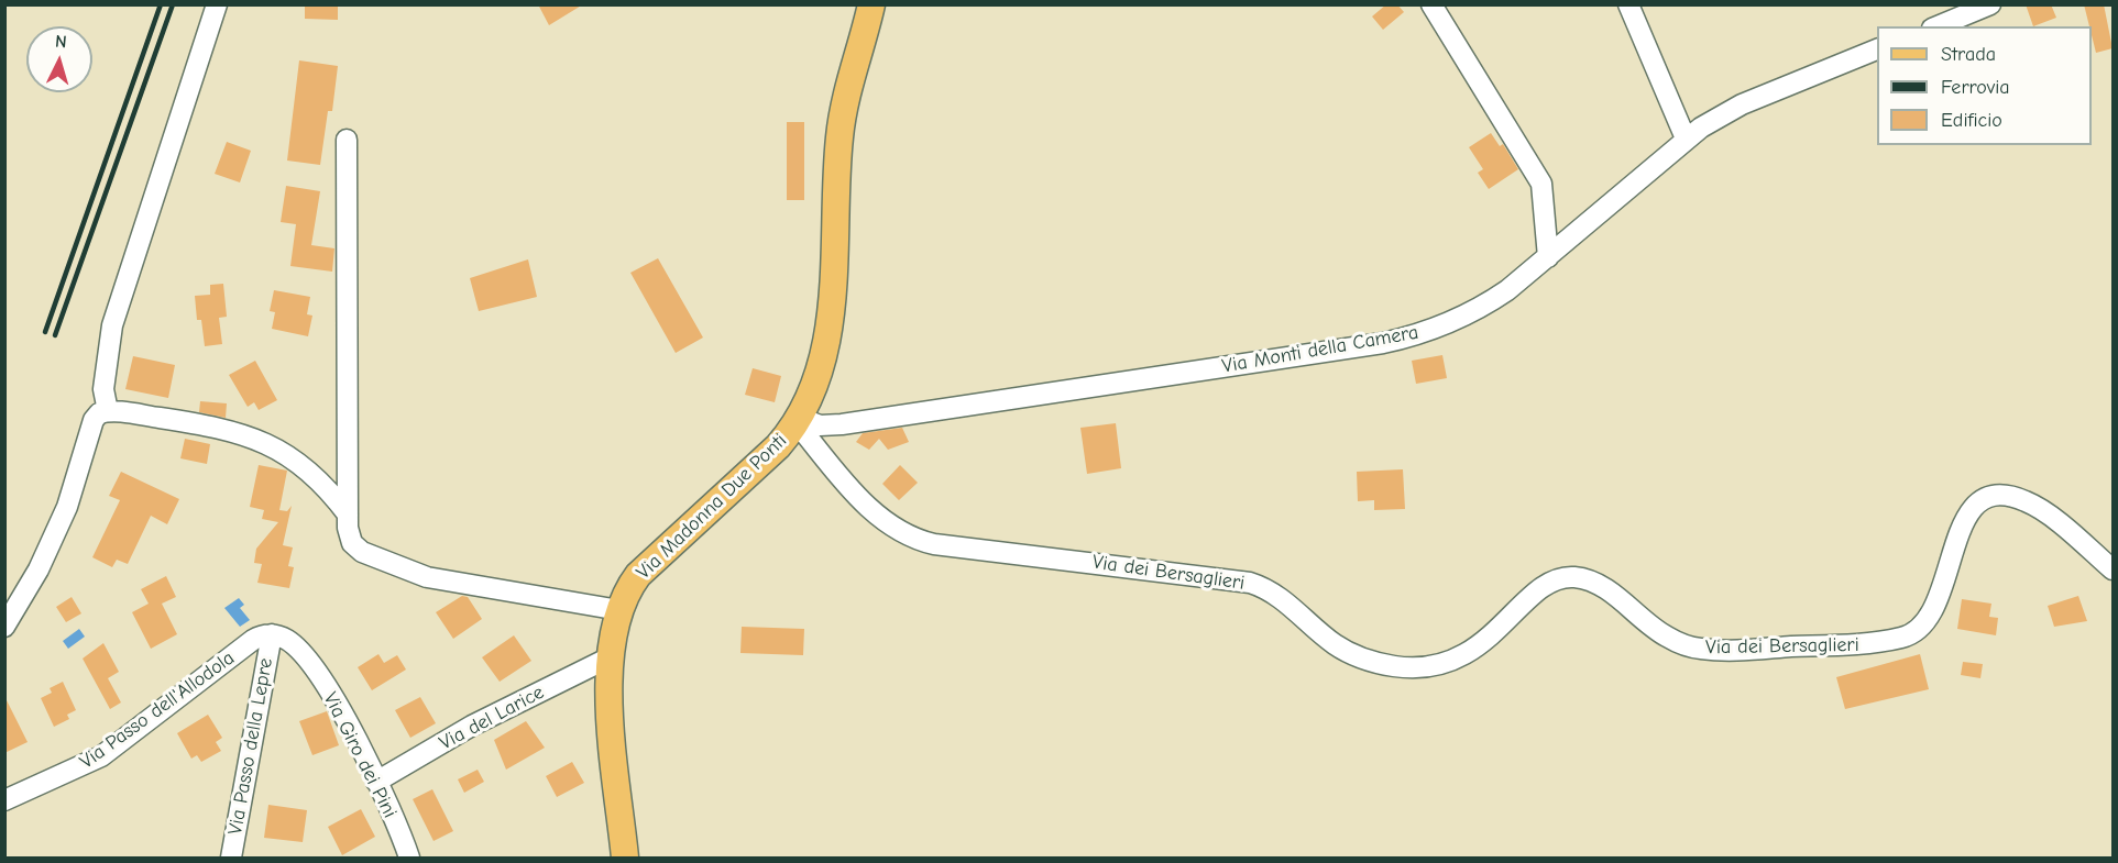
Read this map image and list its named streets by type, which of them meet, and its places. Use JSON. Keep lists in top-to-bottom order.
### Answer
{
  "streets": {
    "main road": ["Via Madonna Due Ponti"],
    "street": [
      "Via Monti della Camera",
      "Via dei Bersaglieri",
      "Via Passo dell'Allodola",
      "Via del Larice",
      "Via Passo della Lepre",
      "Via Giro dei Pini"
    ]
  },
  "crossings": [
    ["Via Monti della Camera", "Via Madonna Due Ponti"],
    ["Via Monti della Camera", "Via dei Bersaglieri"],
    ["Via Madonna Due Ponti", "Via dei Bersaglieri"],
    ["Via Madonna Due Ponti", "Via del Larice"],
    ["Via Passo dell'Allodola", "Via Passo della Lepre"],
    ["Via Passo dell'Allodola", "Via Giro dei Pini"],
    ["Via del Larice", "Via Giro dei Pini"],
    ["Via Passo della Lepre", "Via Giro dei Pini"]
  ],
  "legend": ["Strada", "Ferrovia", "Edificio"],
  "north": "top"
}
